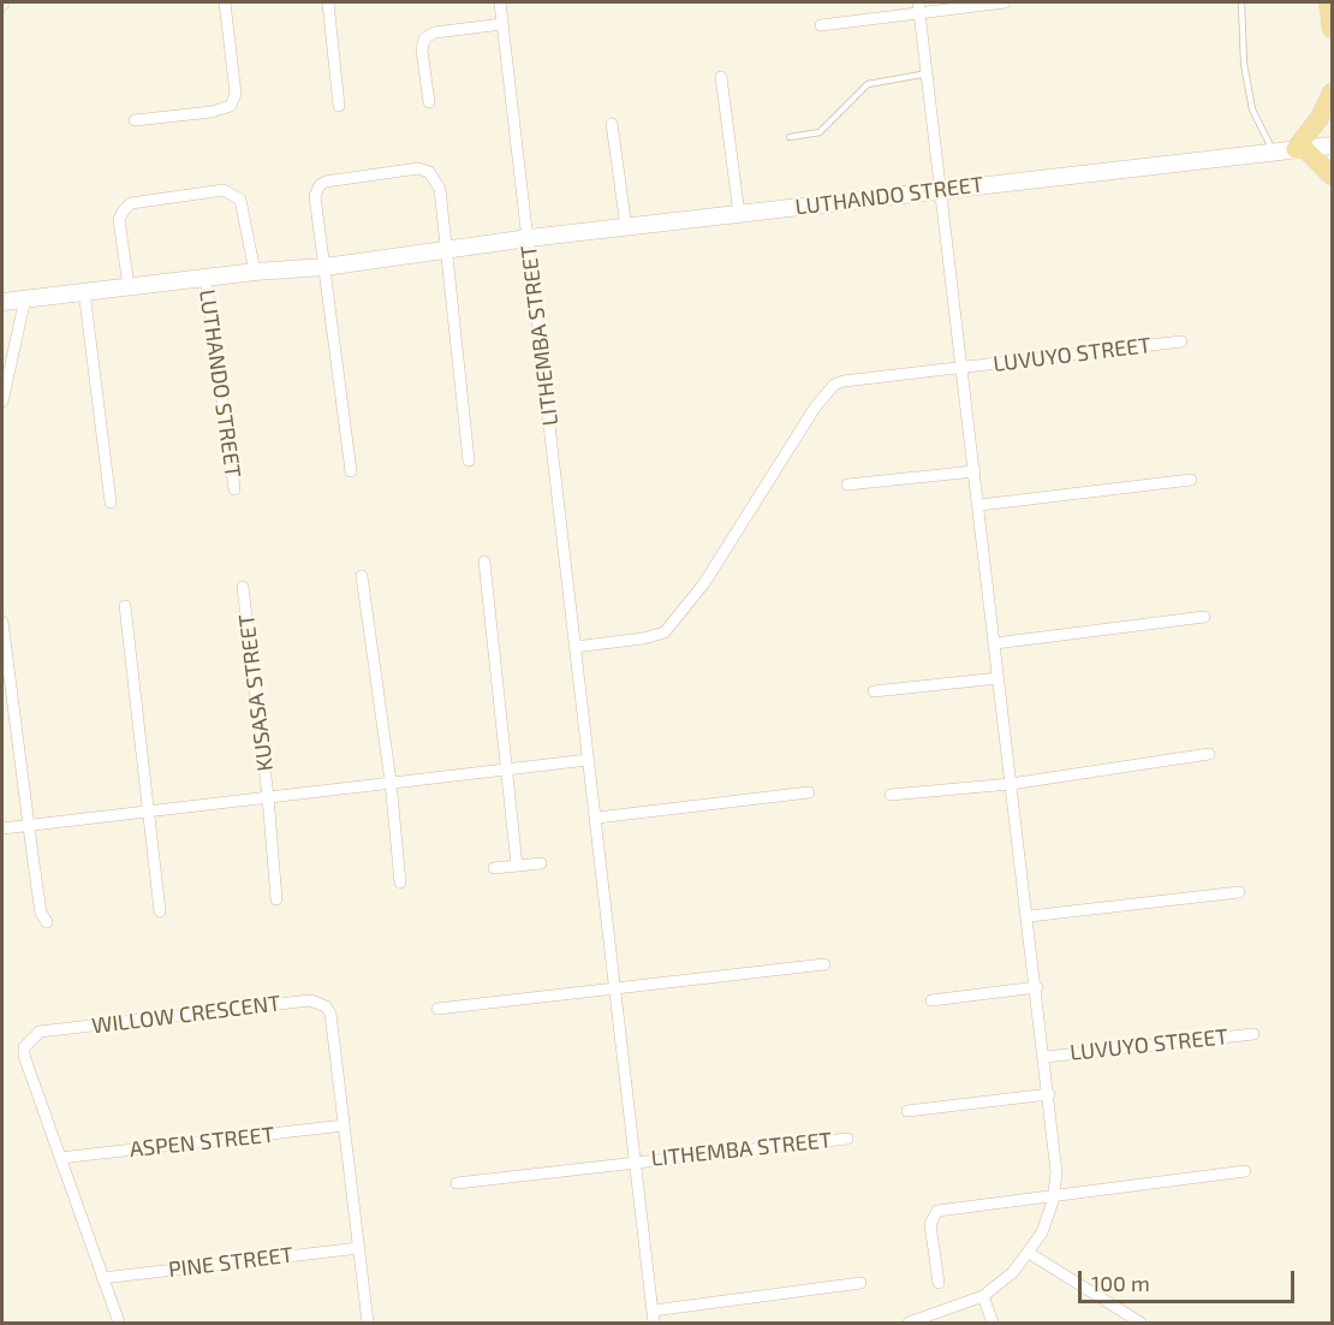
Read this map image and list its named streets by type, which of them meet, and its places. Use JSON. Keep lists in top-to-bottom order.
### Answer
{
  "streets": {
    "street": [
      "LUTHANDO STREET",
      "LITHEMBA STREET",
      "LUVUYO STREET",
      "KUSASA STREET",
      "WILLOW CRESCENT",
      "ASPEN STREET",
      "PINE STREET"
    ]
  },
  "crossings": [
    ["LUTHANDO STREET", "LITHEMBA STREET"],
    ["LUTHANDO STREET", "LUVUYO STREET"],
    ["LITHEMBA STREET", "LUVUYO STREET"],
    ["LITHEMBA STREET", "KUSASA STREET"],
    ["WILLOW CRESCENT", "ASPEN STREET"],
    ["WILLOW CRESCENT", "PINE STREET"]
  ],
  "scale_bar": "100 m"
}
